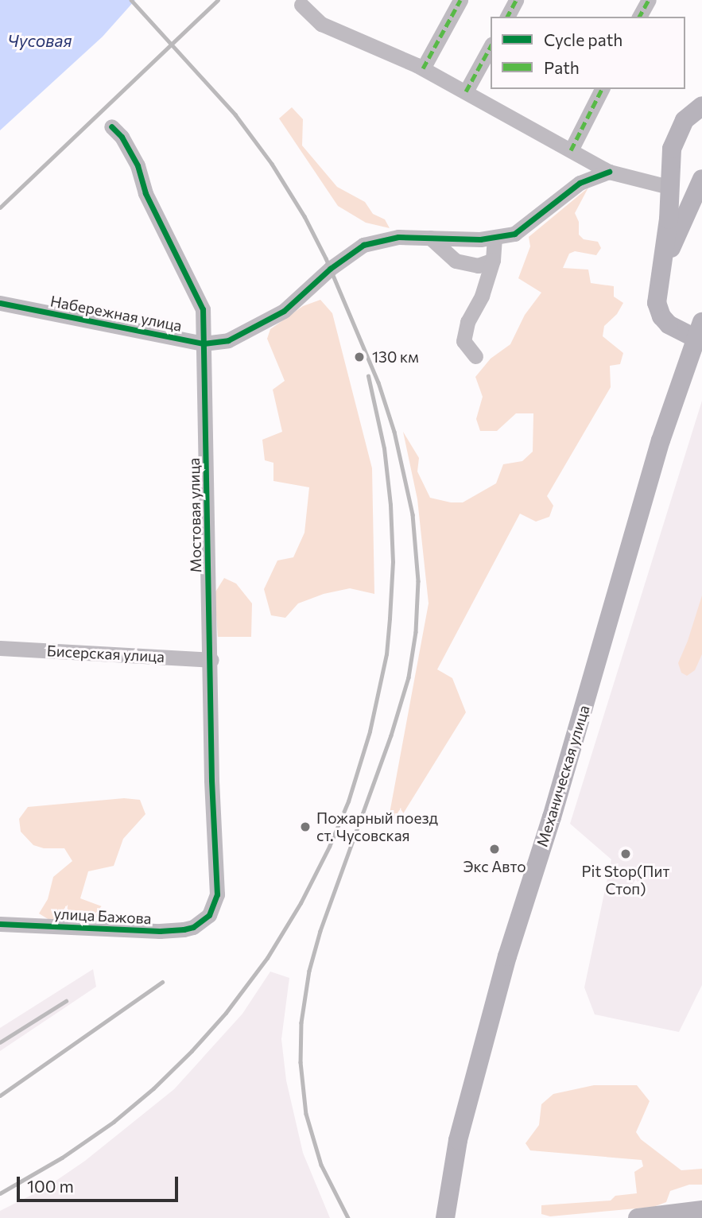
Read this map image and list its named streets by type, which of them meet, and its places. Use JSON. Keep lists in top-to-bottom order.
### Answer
{
  "streets": {
    "main road": ["Механическая улица"],
    "street": [
      "Набережная улица",
      "Мостовая улица",
      "Бисерская улица",
      "улица Бажова"
    ]
  },
  "crossings": [
    ["Набережная улица", "Мостовая улица"],
    ["Мостовая улица", "Бисерская улица"],
    ["Мостовая улица", "улица Бажова"]
  ],
  "water": ["Чусовая"],
  "places": [
    "130 км",
    "Пожарный поезд ст. Чусовская",
    "Экс Авто",
    "Pit Stop(Пит Стоп)"
  ],
  "legend": ["Cycle path", "Path"],
  "scale_bar": "100 m"
}
